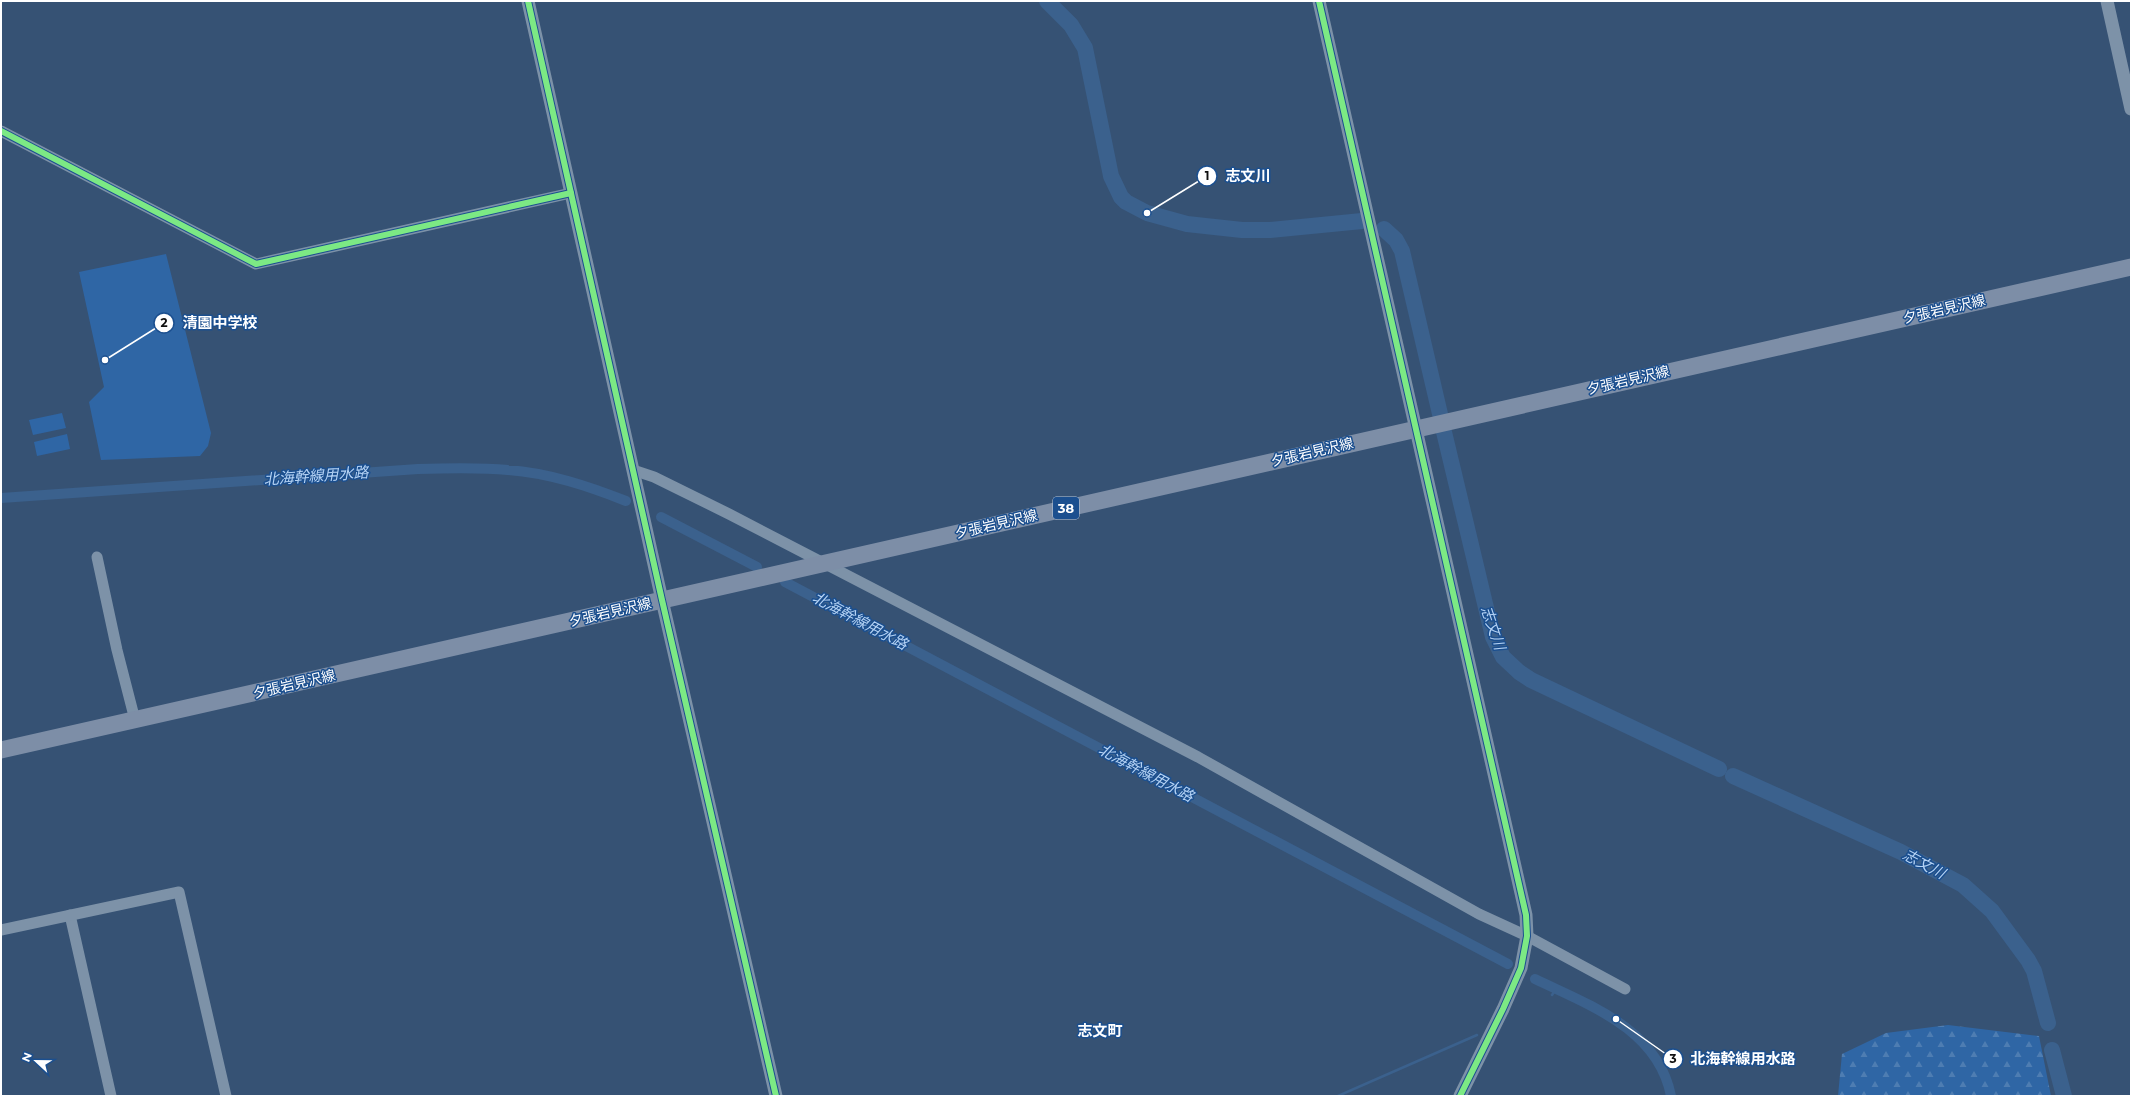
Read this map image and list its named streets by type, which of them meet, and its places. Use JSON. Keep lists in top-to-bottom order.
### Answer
{
  "streets": {
    "main road": ["夕張岩見沢線", "38"]
  },
  "districts": ["志文町"],
  "water": ["北海幹線用水路", "志文川"],
  "places": ["志文川", "清園中学校", "北海幹線用水路"],
  "north": "left"
}
